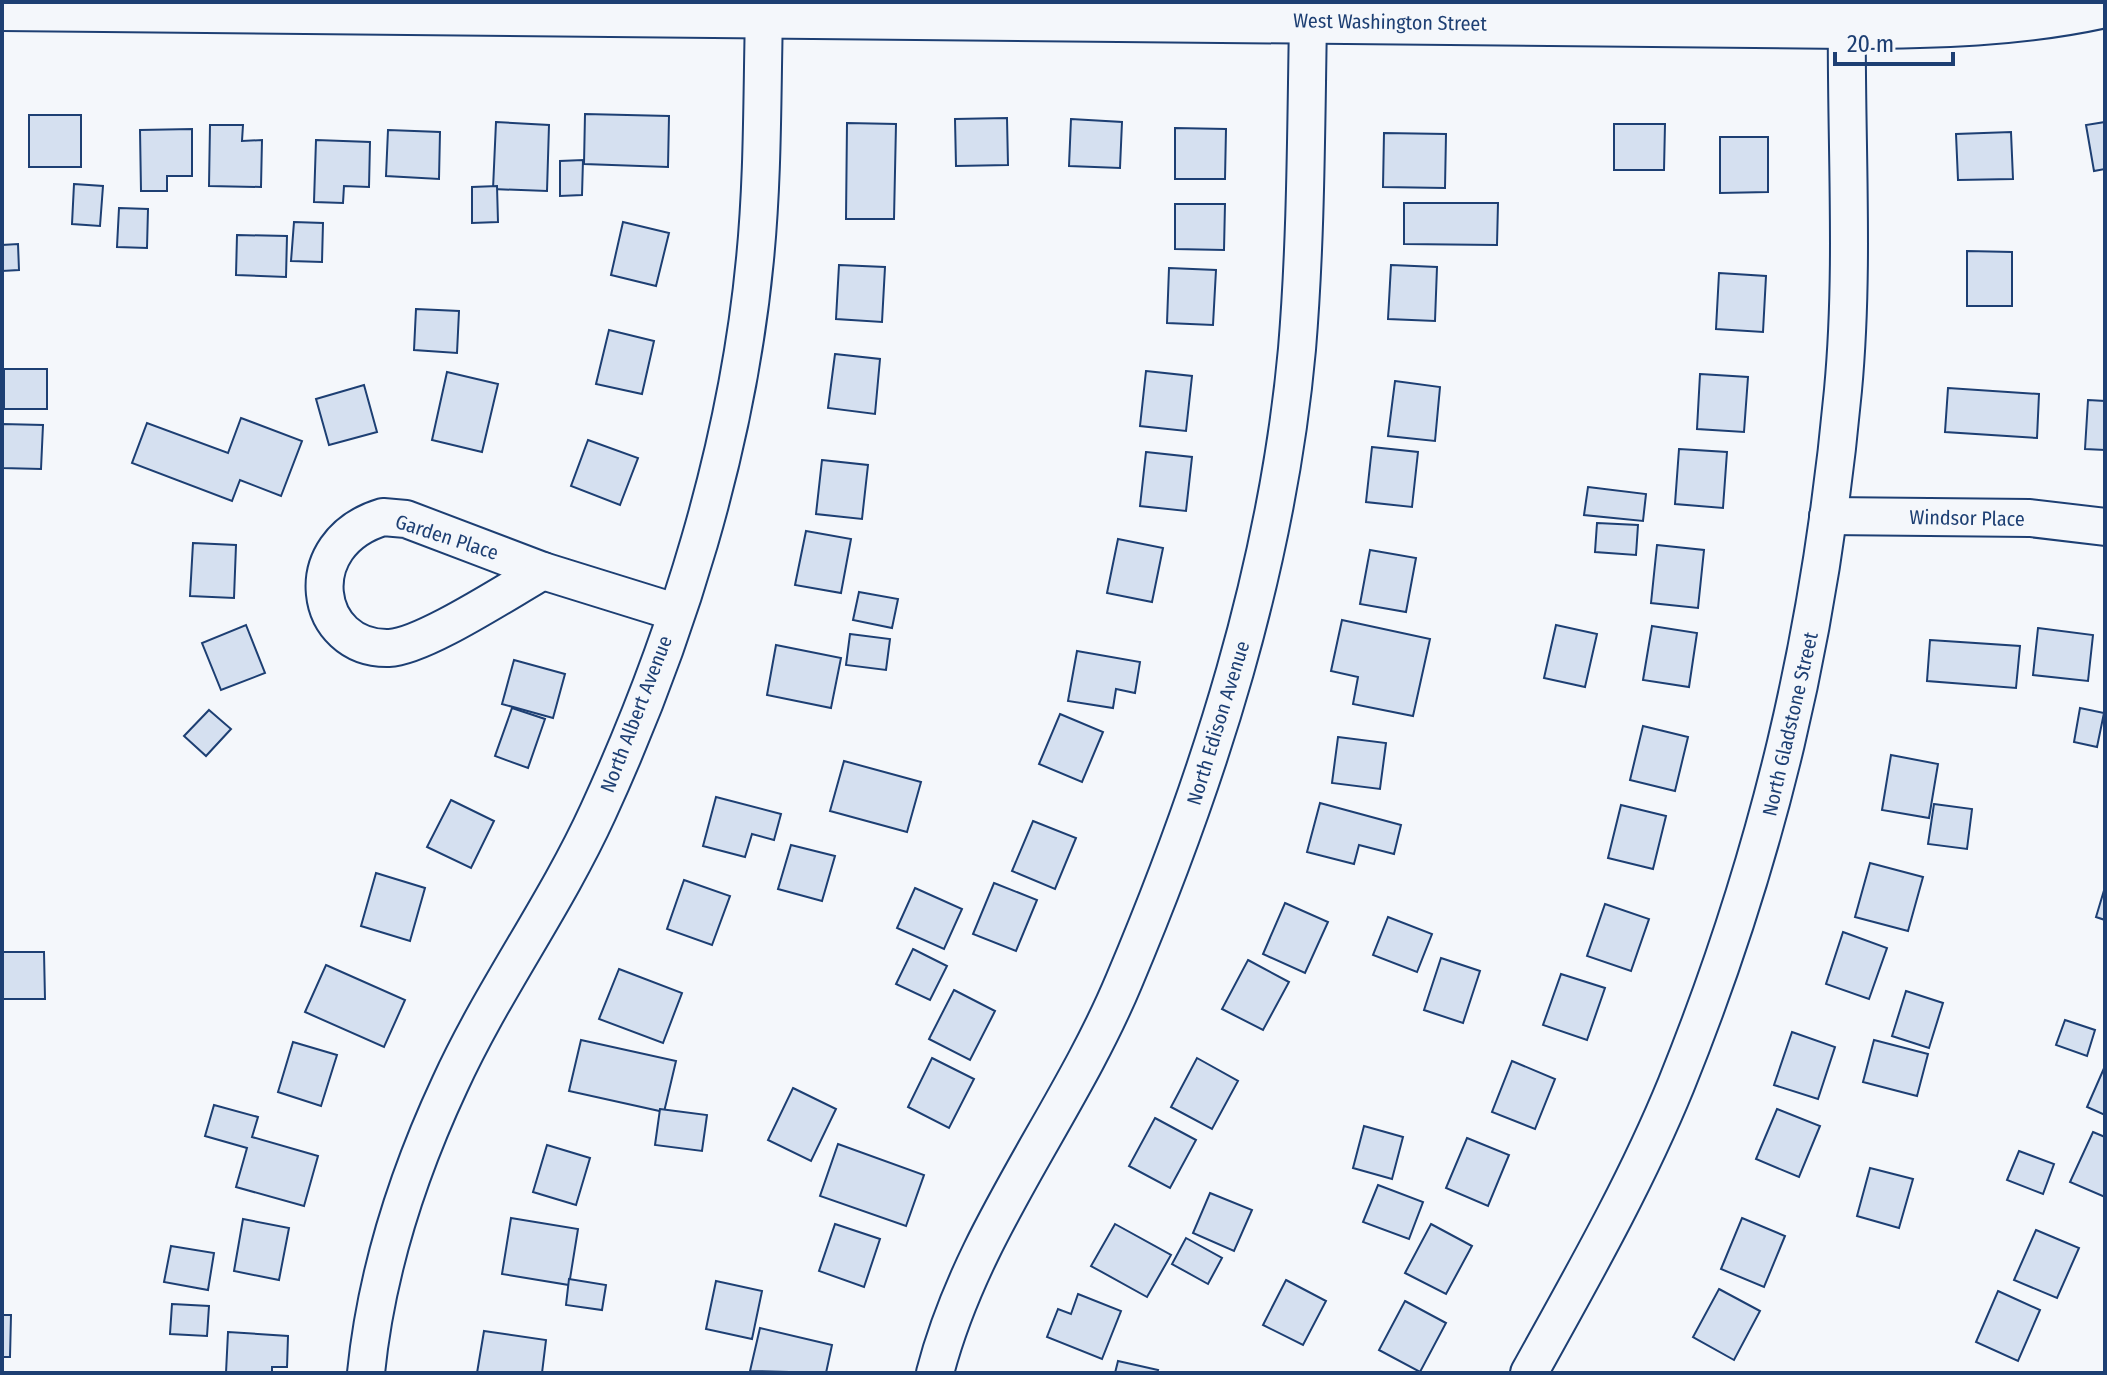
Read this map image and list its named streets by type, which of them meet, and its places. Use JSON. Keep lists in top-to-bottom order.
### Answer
{
  "streets": {
    "street": [
      "West Washington Street",
      "Windsor Place",
      "Garden Place",
      "North Albert Avenue",
      "North Edison Avenue",
      "North Gladstone Street"
    ]
  },
  "crossings": [
    ["West Washington Street", "North Albert Avenue"],
    ["West Washington Street", "North Edison Avenue"],
    ["West Washington Street", "North Gladstone Street"],
    ["Windsor Place", "North Gladstone Street"],
    ["Garden Place", "North Albert Avenue"]
  ],
  "scale_bar": "20 m"
}
